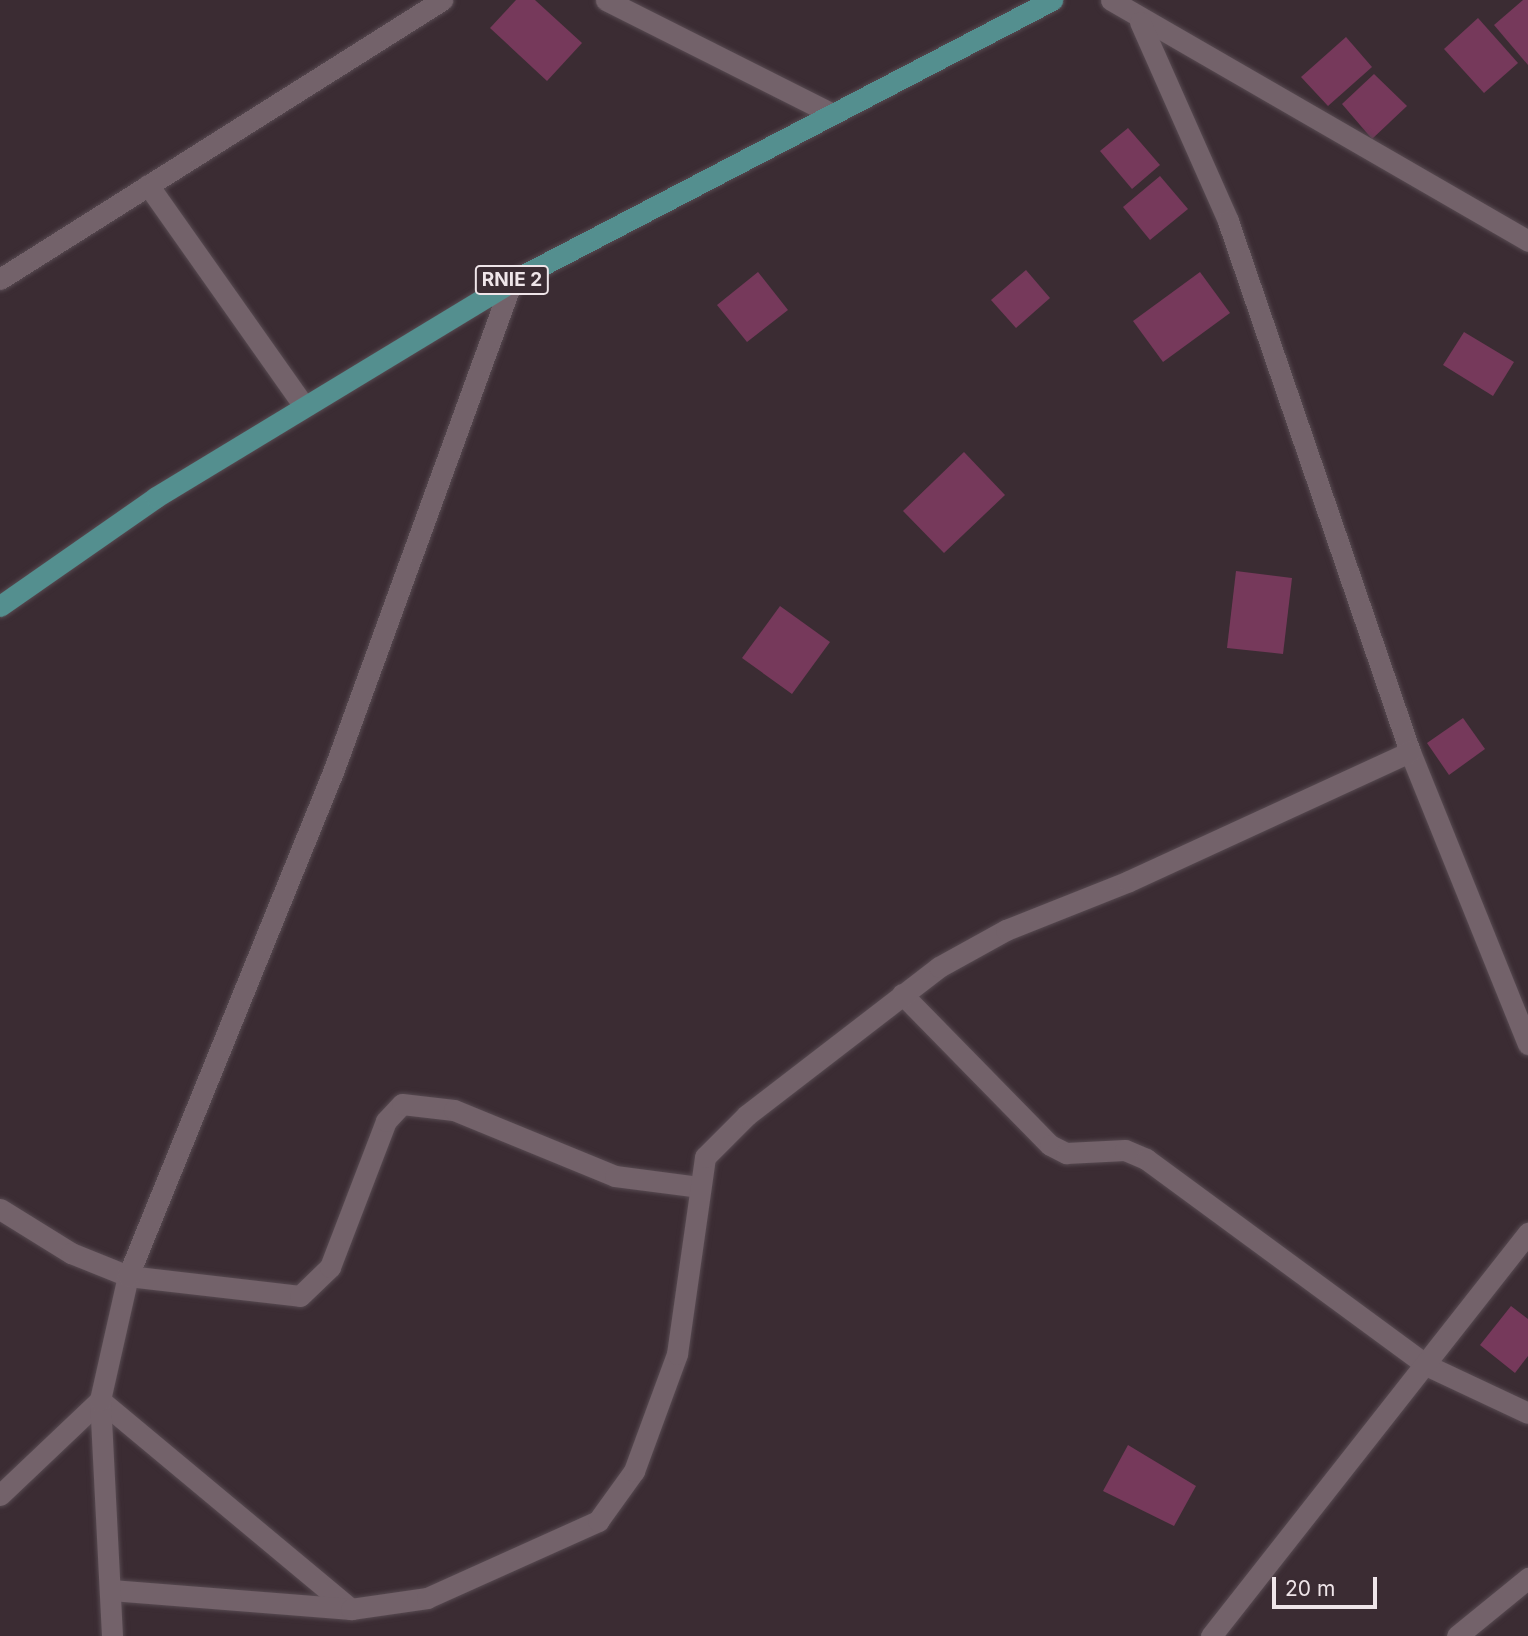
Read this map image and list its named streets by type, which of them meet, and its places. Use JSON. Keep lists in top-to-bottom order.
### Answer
{
  "streets": {
    "main road": ["RNIE 2"]
  },
  "scale_bar": "20 m"
}
